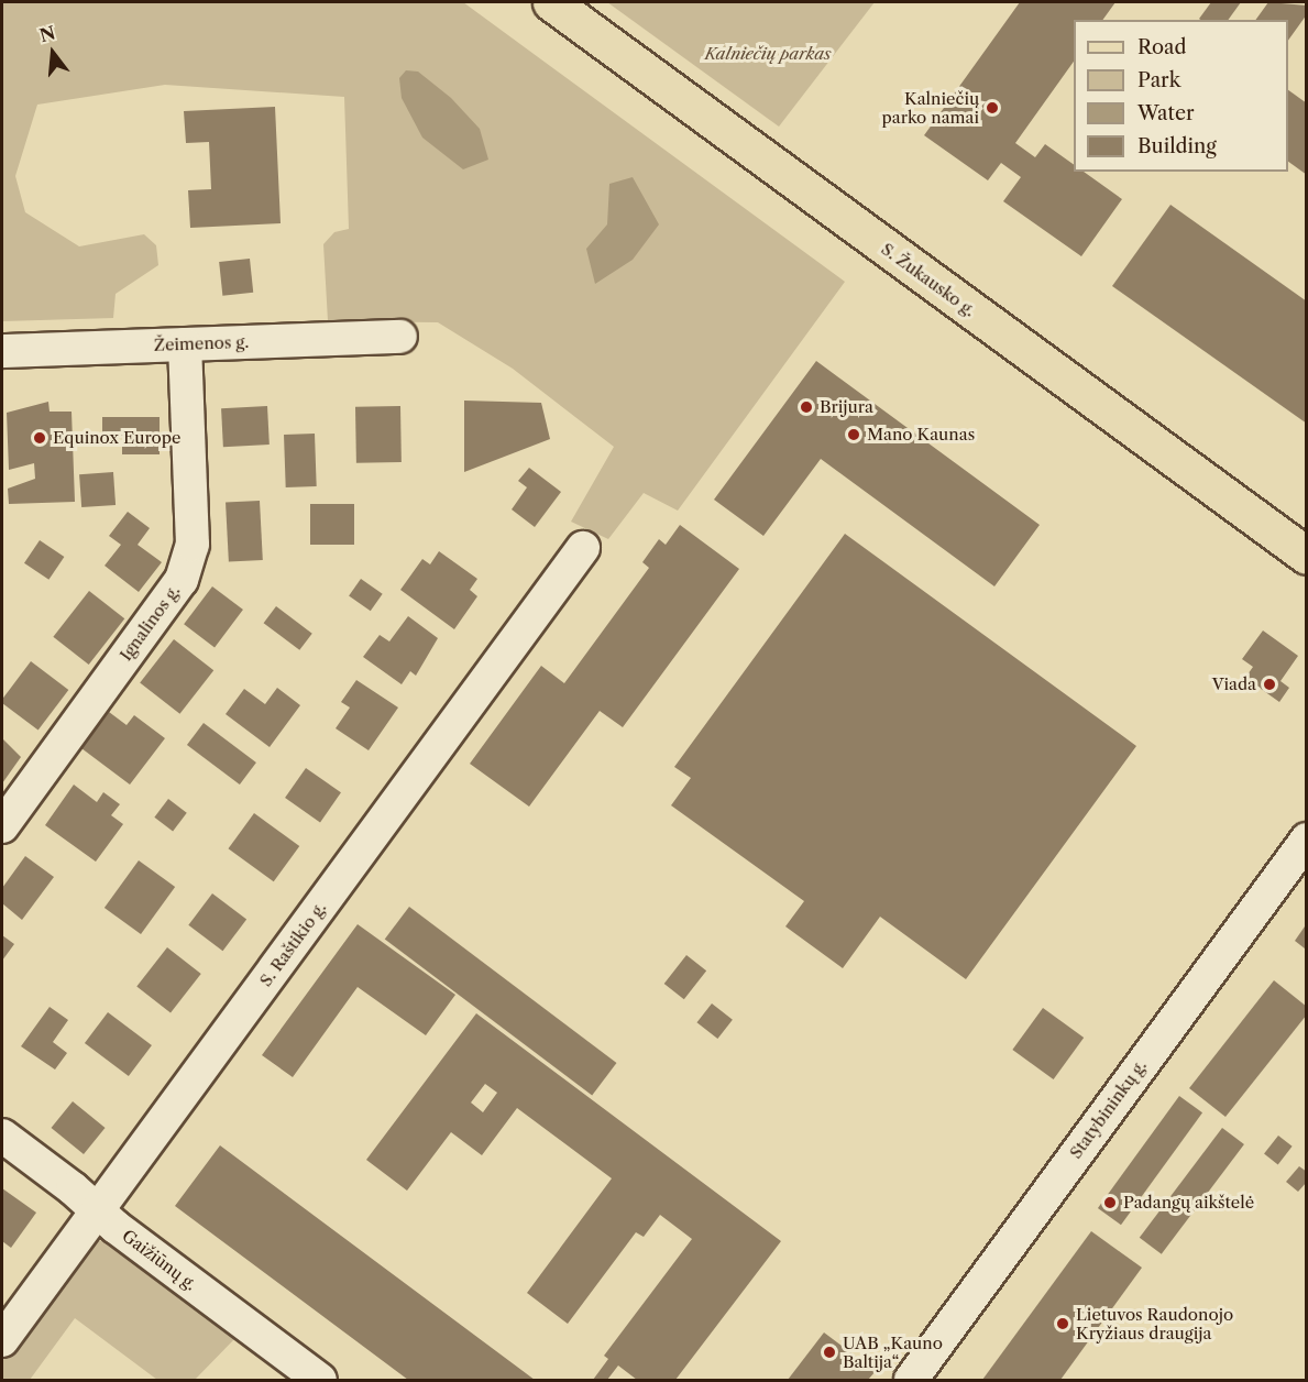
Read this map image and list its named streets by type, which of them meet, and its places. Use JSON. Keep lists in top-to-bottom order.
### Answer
{
  "streets": {
    "main road": ["S. Žukausko g."],
    "street": [
      "Žeimenos g.",
      "Ignalinos g.",
      "S. Raštikio g.",
      "Statybininkų g.",
      "Gaižiūnų g."
    ]
  },
  "crossings": [
    ["Žeimenos g.", "Ignalinos g."],
    ["S. Raštikio g.", "Gaižiūnų g."]
  ],
  "parks": ["Kalniečių parkas"],
  "places": [
    "Kalniečių parko namai",
    "Brijura",
    "Mano Kaunas",
    "Equinox Europe",
    "Viada",
    "Padangų aikštelė",
    "Lietuvos Raudonojo Kryžiaus draugija",
    "UAB „Kauno Baltija“"
  ],
  "legend": [
    "Road",
    "Park",
    "Water",
    "Building"
  ],
  "north": "top"
}
